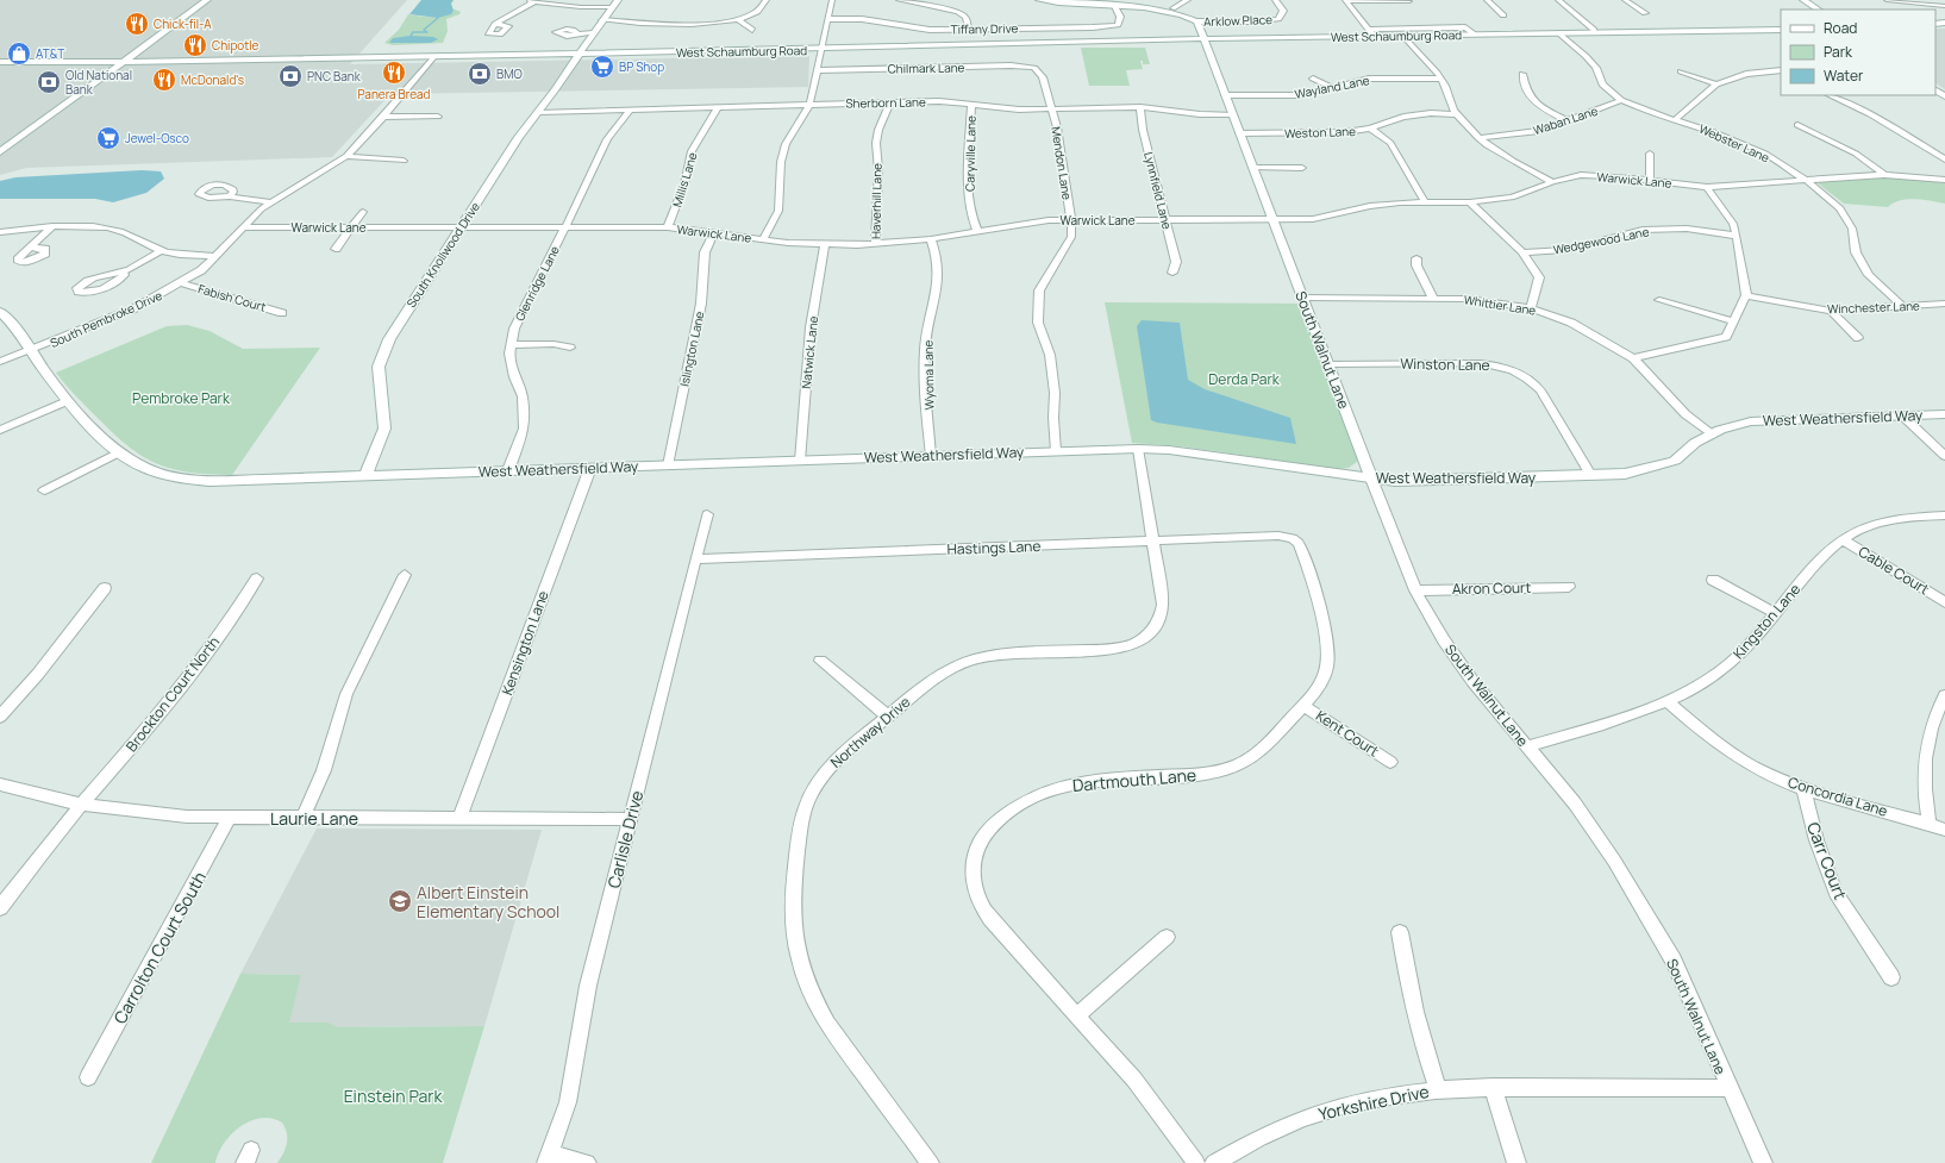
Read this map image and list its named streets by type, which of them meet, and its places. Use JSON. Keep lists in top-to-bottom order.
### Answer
{
  "streets": {
    "street": [
      "Arklow Place",
      "Tiffany Drive",
      "West Schaumburg Road",
      "Chilmark Lane",
      "Wayland Lane",
      "Sherborn Lane",
      "Waban Lane",
      "Weston Lane",
      "Webster Lane",
      "Caryville Lane",
      "Mendon Lane",
      "Millis Lane",
      "Warwick Lane",
      "Lynnfield Lane",
      "Haverhill Lane",
      "Wedgewood Lane",
      "South Knollwood Drive",
      "Glenridge Lane",
      "Fabish Court",
      "Whittier Lane",
      "Winchester Lane",
      "South Pembroke Drive",
      "Islington Lane",
      "South Walnut Lane",
      "Natwick Lane",
      "Winston Lane",
      "Wyoma Lane",
      "West Weathersfield Way",
      "Hastings Lane",
      "Cable Court",
      "Akron Court",
      "Kingston Lane",
      "Kensington Lane",
      "Brockton Court North",
      "Northway Drive",
      "Kent Court",
      "Dartmouth Lane",
      "Concordia Lane",
      "Laurie Lane",
      "Carlisle Drive",
      "Carr Court",
      "Carrolton Court South",
      "Yorkshire Drive"
    ]
  },
  "crossings": [
    ["Arklow Place", "South Walnut Lane"],
    ["West Schaumburg Road", "Webster Lane"],
    ["West Schaumburg Road", "South Knollwood Drive"],
    ["West Schaumburg Road", "South Pembroke Drive"],
    ["West Schaumburg Road", "South Walnut Lane"],
    ["Chilmark Lane", "Mendon Lane"],
    ["Wayland Lane", "South Walnut Lane"],
    ["Sherborn Lane", "Caryville Lane"],
    ["Sherborn Lane", "Mendon Lane"],
    ["Sherborn Lane", "Millis Lane"],
    ["Sherborn Lane", "Lynnfield Lane"],
    ["Sherborn Lane", "Haverhill Lane"],
    ["Sherborn Lane", "South Knollwood Drive"],
    ["Sherborn Lane", "Glenridge Lane"],
    ["Sherborn Lane", "South Walnut Lane"],
    ["Waban Lane", "Webster Lane"],
    ["Weston Lane", "South Walnut Lane"],
    ["Webster Lane", "Warwick Lane"],
    ["Webster Lane", "Winchester Lane"],
    ["Caryville Lane", "Warwick Lane"],
    ["Mendon Lane", "Warwick Lane"],
    ["Mendon Lane", "West Weathersfield Way"],
    ["Millis Lane", "Warwick Lane"],
    ["Warwick Lane", "Lynnfield Lane"],
    ["Warwick Lane", "Haverhill Lane"],
    ["Warwick Lane", "South Knollwood Drive"],
    ["Warwick Lane", "Glenridge Lane"],
    ["Warwick Lane", "South Pembroke Drive"],
    ["Warwick Lane", "Islington Lane"],
    ["Warwick Lane", "South Walnut Lane"],
    ["Warwick Lane", "Natwick Lane"],
    ["Warwick Lane", "Wyoma Lane"],
    ["South Knollwood Drive", "West Weathersfield Way"],
    ["Glenridge Lane", "West Weathersfield Way"],
    ["Fabish Court", "South Pembroke Drive"],
    ["Whittier Lane", "South Walnut Lane"],
    ["Whittier Lane", "West Weathersfield Way"],
    ["South Pembroke Drive", "West Weathersfield Way"],
    ["Islington Lane", "West Weathersfield Way"],
    ["South Walnut Lane", "Winston Lane"],
    ["South Walnut Lane", "West Weathersfield Way"],
    ["South Walnut Lane", "Akron Court"],
    ["South Walnut Lane", "Kingston Lane"],
    ["South Walnut Lane", "Yorkshire Drive"],
    ["Natwick Lane", "West Weathersfield Way"],
    ["Winston Lane", "West Weathersfield Way"],
    ["Wyoma Lane", "West Weathersfield Way"],
    ["West Weathersfield Way", "Kensington Lane"],
    ["West Weathersfield Way", "Northway Drive"],
    ["Hastings Lane", "Northway Drive"],
    ["Hastings Lane", "Dartmouth Lane"],
    ["Hastings Lane", "Carlisle Drive"],
    ["Cable Court", "Kingston Lane"],
    ["Kingston Lane", "Concordia Lane"],
    ["Kensington Lane", "Laurie Lane"],
    ["Brockton Court North", "Laurie Lane"],
    ["Kent Court", "Dartmouth Lane"],
    ["Concordia Lane", "Carr Court"],
    ["Laurie Lane", "Carlisle Drive"],
    ["Laurie Lane", "Carrolton Court South"]
  ],
  "parks": ["Derda Park", "Pembroke Park", "Einstein Park"],
  "places": {
    "restaurant": [
      "Chick-fil-A",
      "Chipotle",
      "Panera Bread",
      "McDonald's"
    ],
    "shop": ["AT&T"],
    "supermarket": ["BP Shop", "Jewel-Osco"],
    "bank": ["BMO", "PNC Bank", "Old National Bank"],
    "school or university": ["Albert Einstein Elementary School"]
  },
  "legend": ["Road", "Park", "Water"]
}
